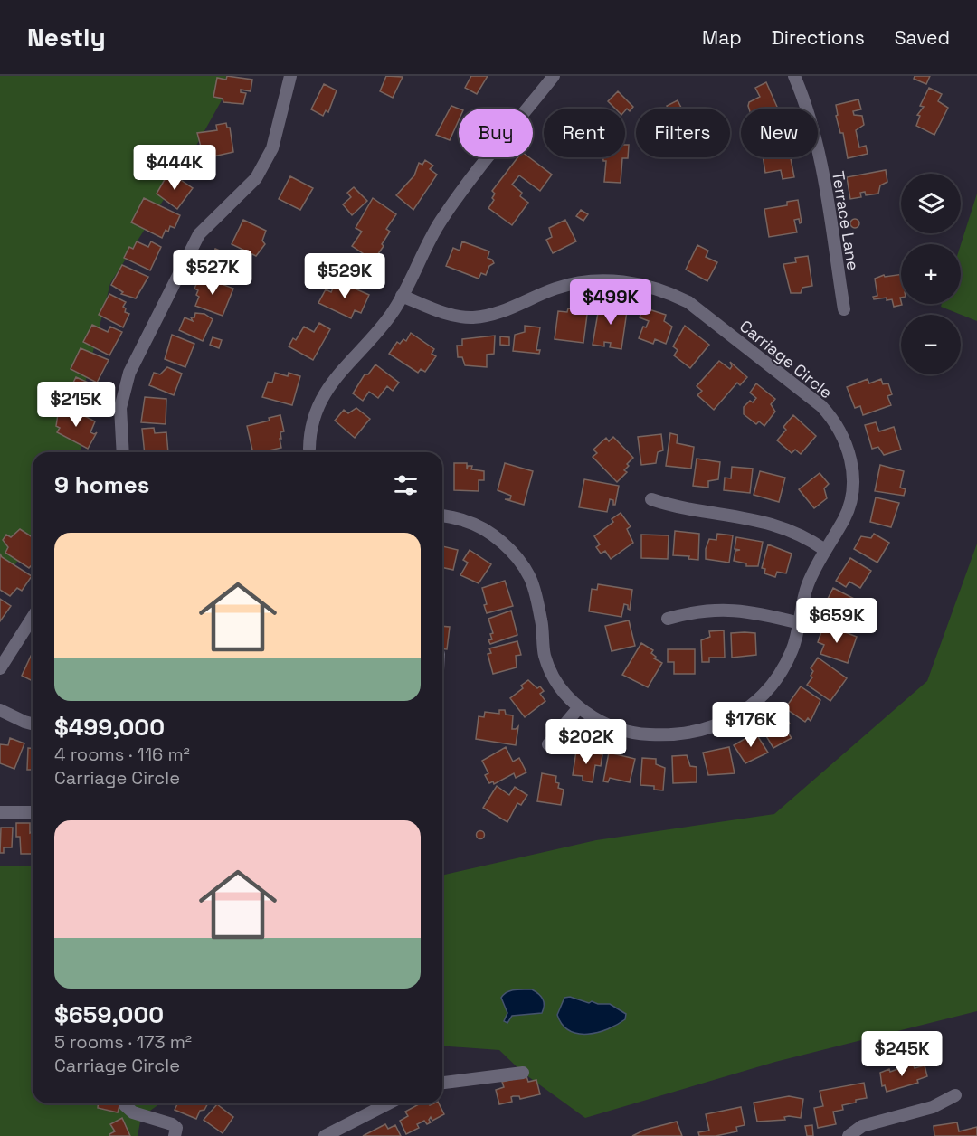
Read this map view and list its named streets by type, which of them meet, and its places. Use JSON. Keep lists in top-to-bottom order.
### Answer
{
  "streets": {
    "street": ["Terrace Lane", "Carriage Circle"]
  },
  "page": {
    "header": "Nestly",
    "nav": ["Map", "Directions", "Saved"],
    "chip": [
      "Buy",
      "Rent",
      "Filters",
      "New"
    ],
    "price": [
      "$444K",
      "$527K",
      "$529K",
      "$499K",
      "$215K",
      "$659K",
      "$176K",
      "$202K",
      "$245K"
    ],
    "map_buttons": ["+", "−"],
    "heading": "9 homes",
    "list": [
      {
        "name": "$499,000",
        "note": "4 rooms · 116 m² · Carriage Circle"
      },
      {
        "name": "$659,000",
        "note": "5 rooms · 173 m² · Carriage Circle"
      }
    ]
  }
}
